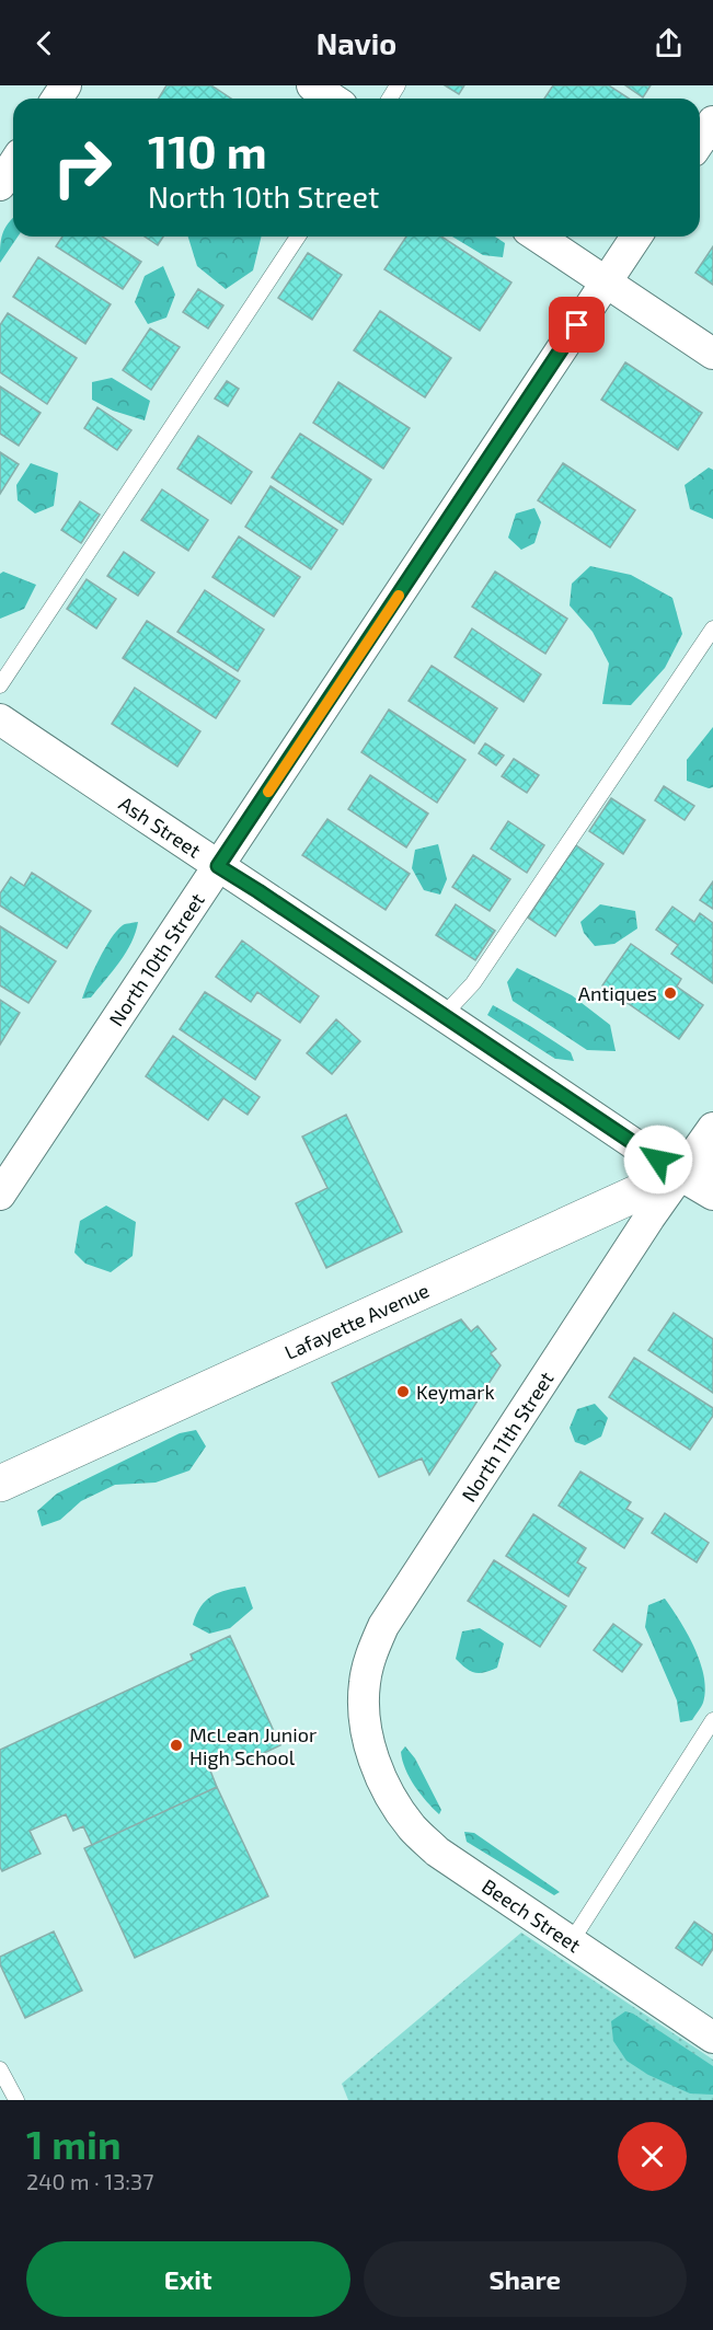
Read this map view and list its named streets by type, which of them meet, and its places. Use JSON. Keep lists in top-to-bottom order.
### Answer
{
  "streets": {
    "street": [
      "Ash Street",
      "North 10th Street",
      "Lafayette Avenue",
      "North 11th Street",
      "Beech Street"
    ]
  },
  "crossings": [
    ["Ash Street", "North 10th Street"],
    ["Ash Street", "Lafayette Avenue"],
    ["Ash Street", "North 11th Street"],
    ["Lafayette Avenue", "North 11th Street"],
    ["North 11th Street", "Beech Street"]
  ],
  "places": ["Antiques", "Keymark", "McLean Junior High School"],
  "page": {
    "header": "Navio",
    "turn": ["110 m", "North 10th Street"],
    "heading": ["1 min", "240 m · 13:37"],
    "buttons": ["Exit", "Share"]
  }
}
